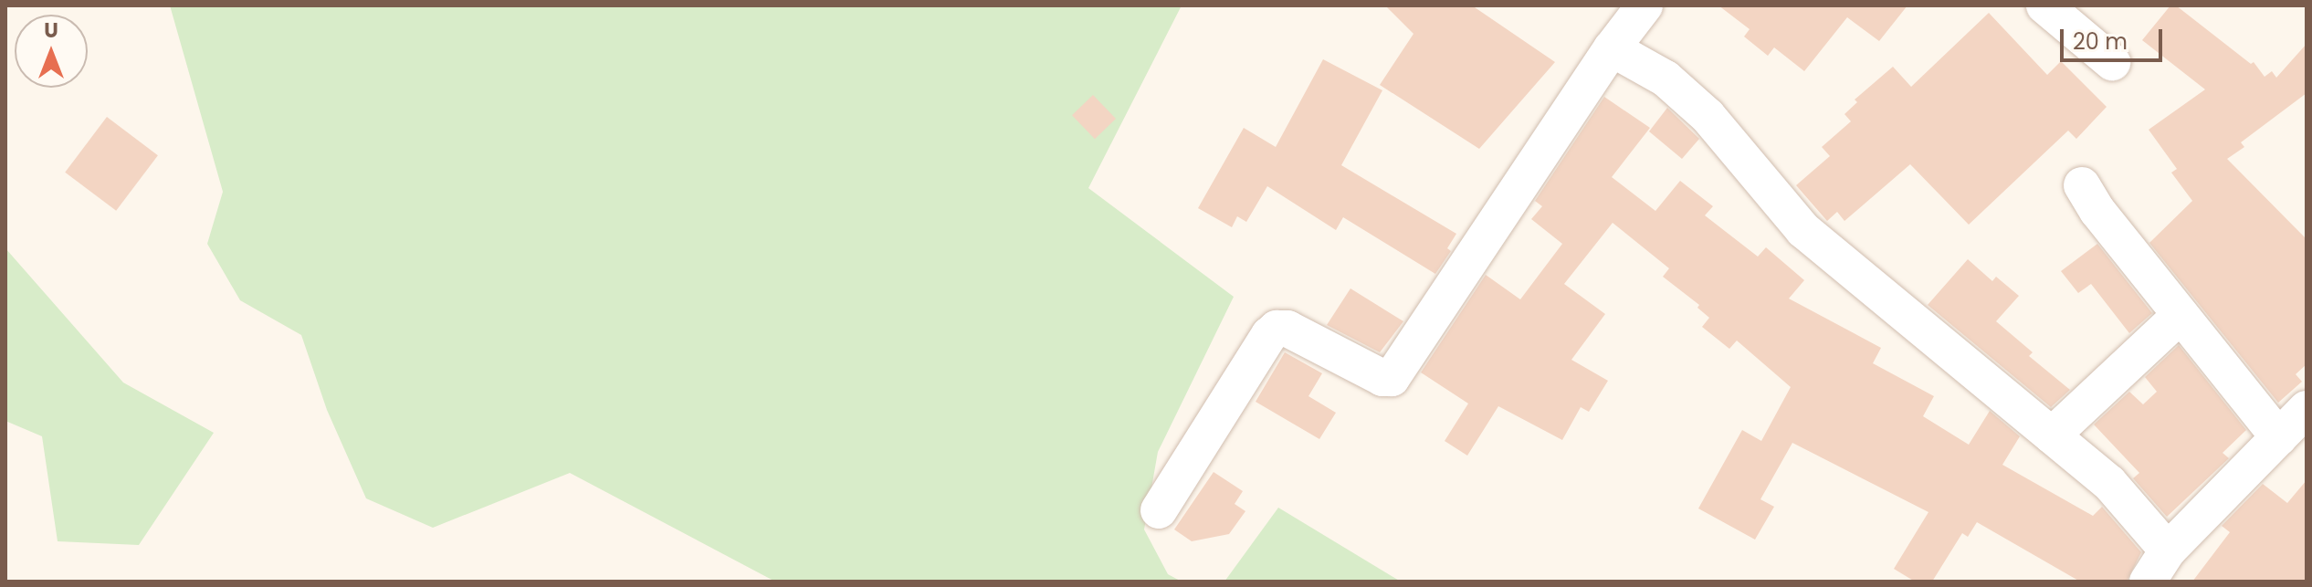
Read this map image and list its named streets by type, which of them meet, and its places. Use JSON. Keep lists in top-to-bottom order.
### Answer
{
  "scale_bar": "20 m",
  "north": "top"
}
